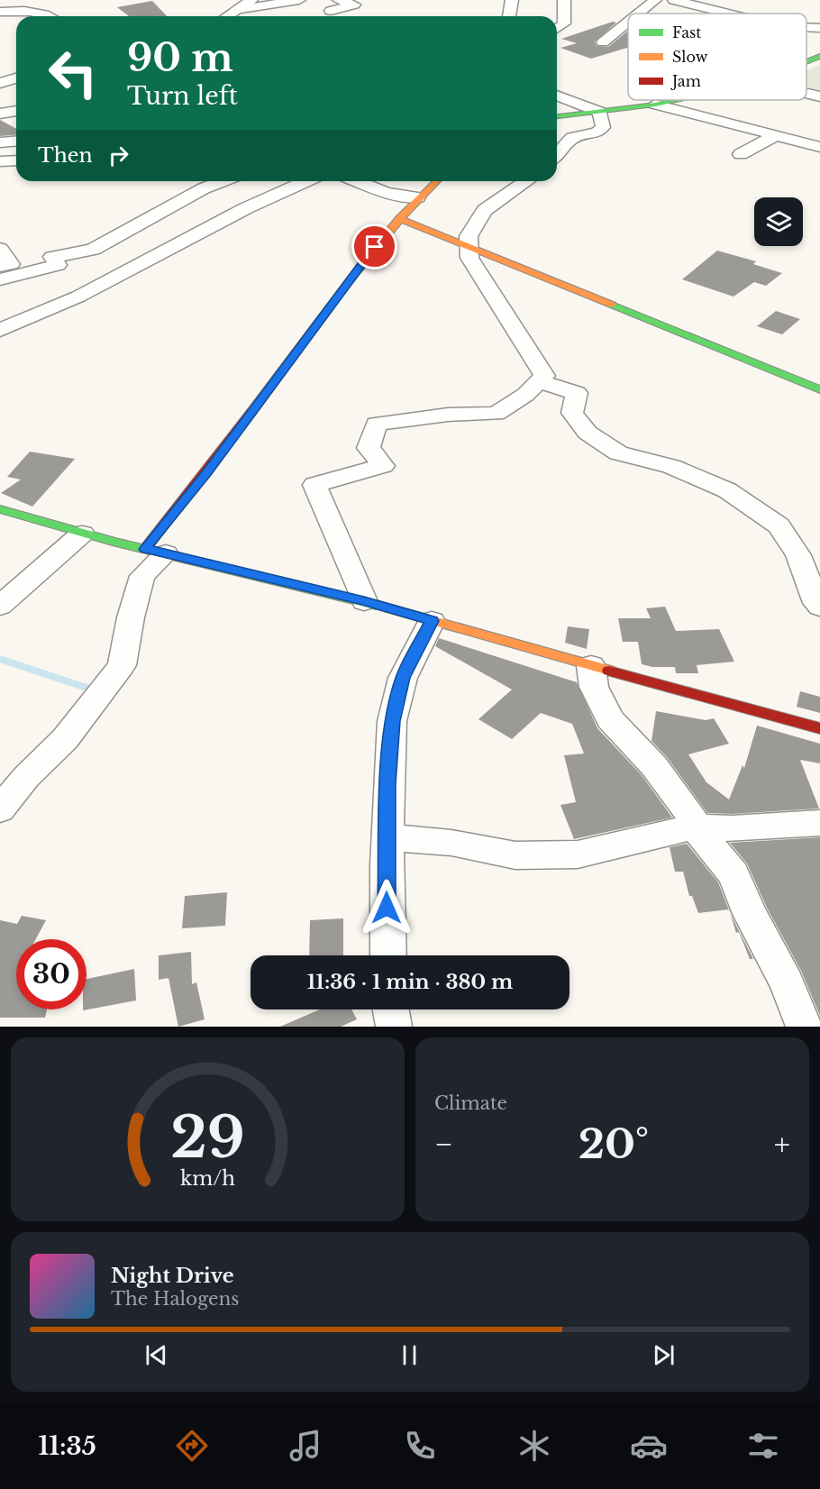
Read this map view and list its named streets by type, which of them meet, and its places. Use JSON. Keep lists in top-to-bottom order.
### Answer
{
  "legend": ["Fast", "Slow", "Jam"],
  "page": {
    "turn": ["90 m", "Turn left"],
    "then": "Then",
    "limit": "30",
    "trip": "11:36 · 1 min · 380 m",
    "tile": "Climate",
    "heat": ["−", "20°", "+"],
    "song": ["Night Drive", "The Halogens"],
    "tabs": "11:35",
    "gauge": ["29", "km/h"]
  }
}
